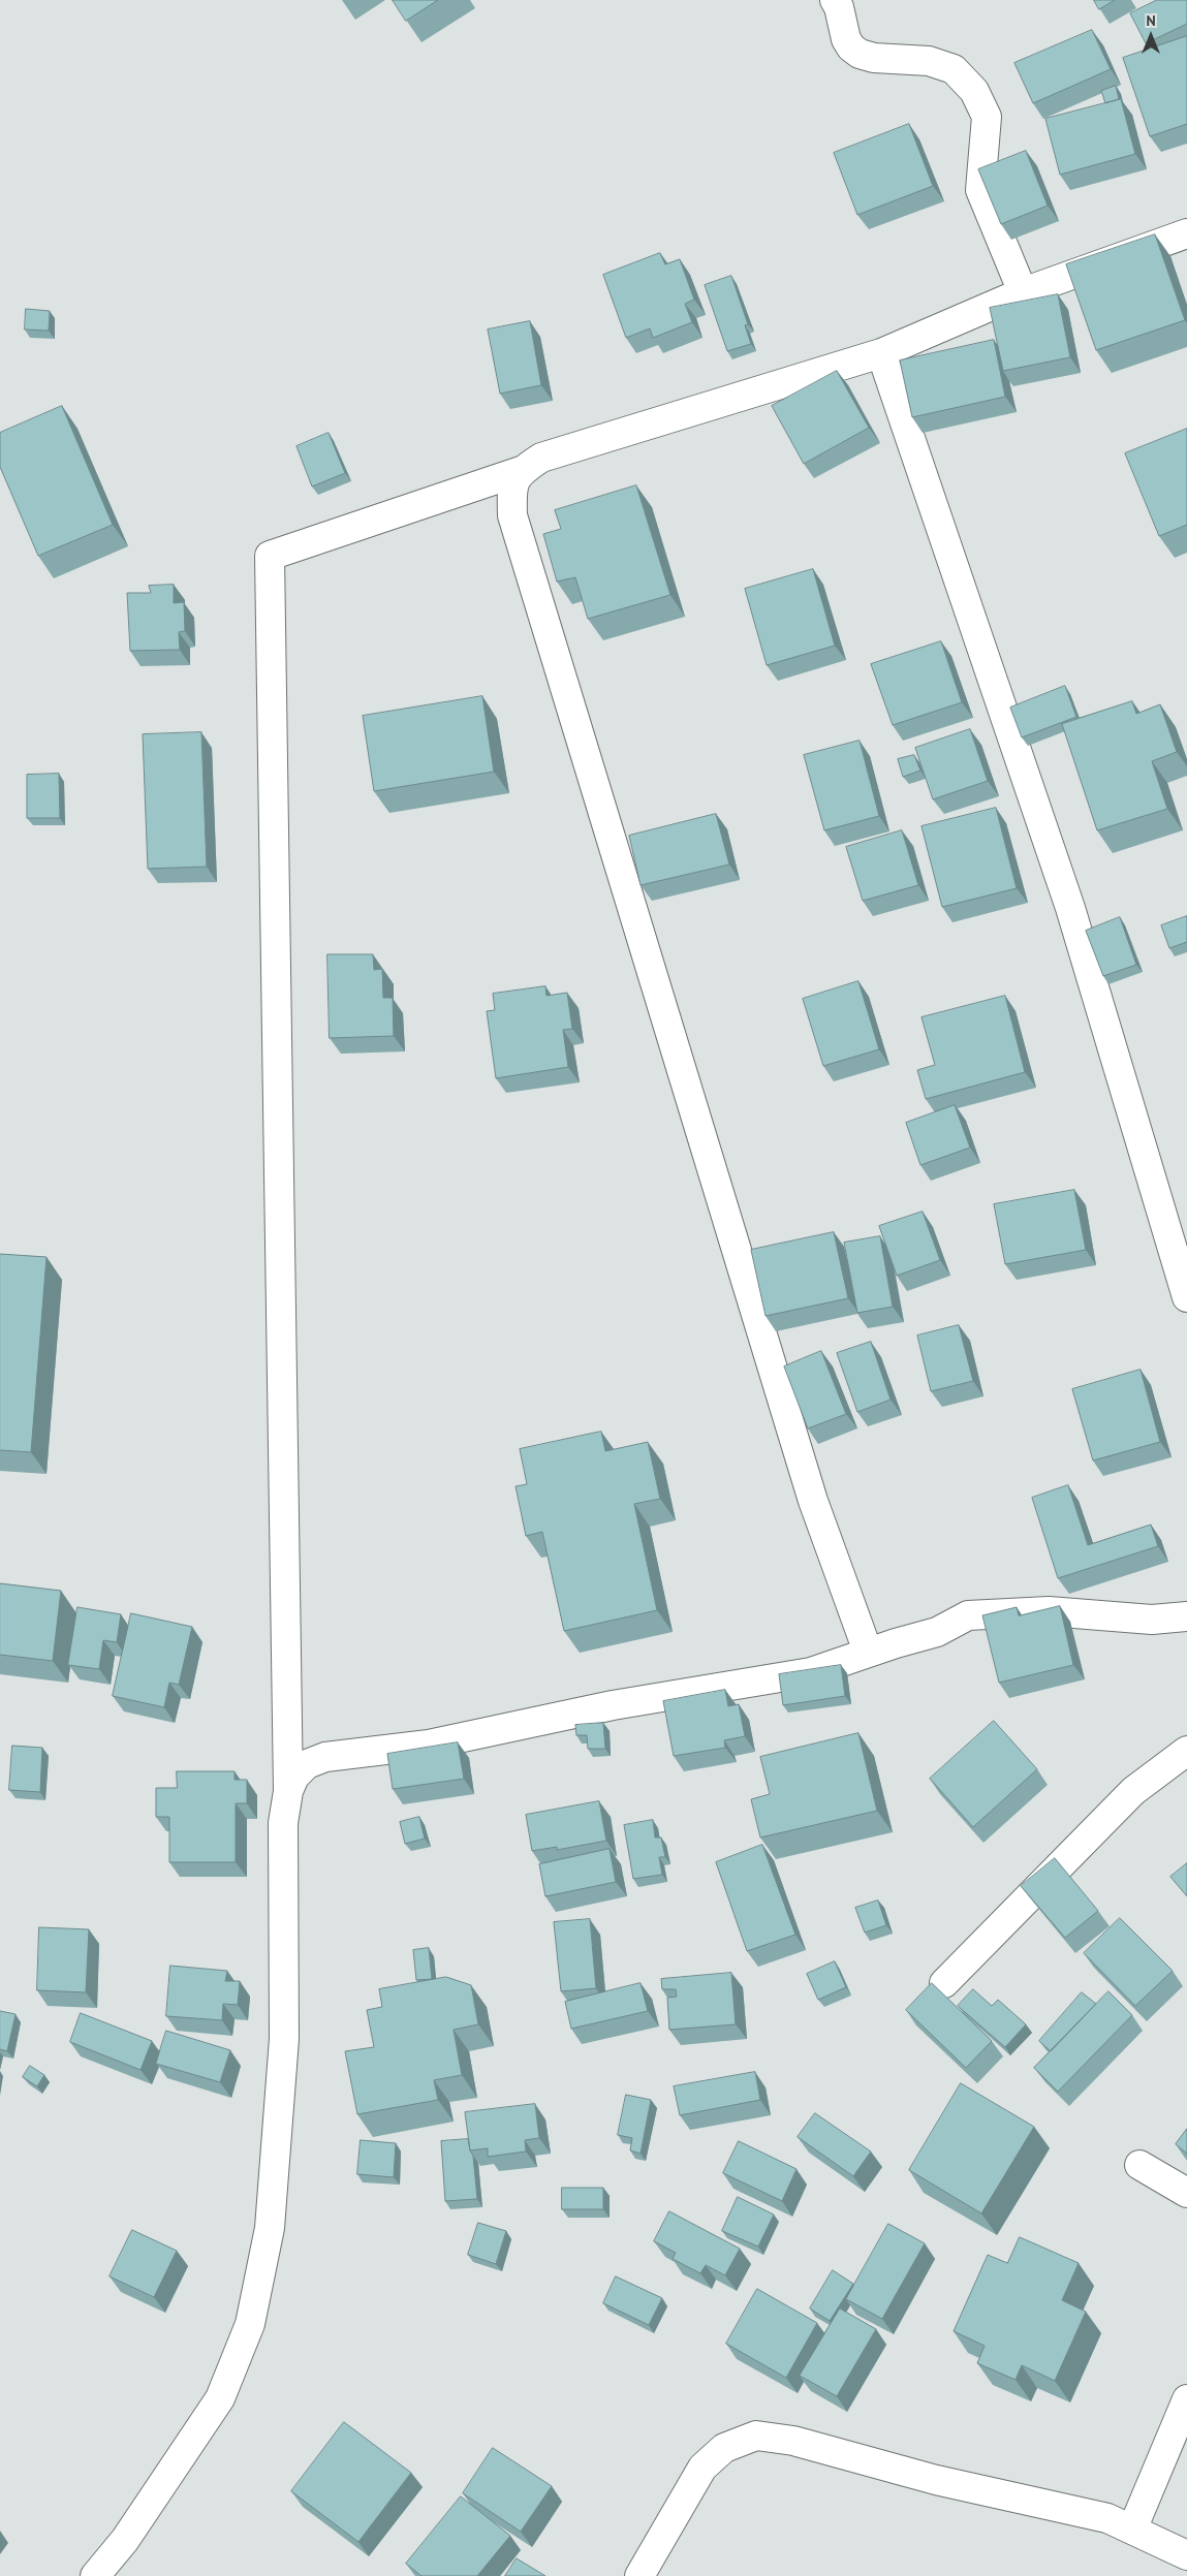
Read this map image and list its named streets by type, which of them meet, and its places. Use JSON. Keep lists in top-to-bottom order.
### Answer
{
  "north": "top"
}
